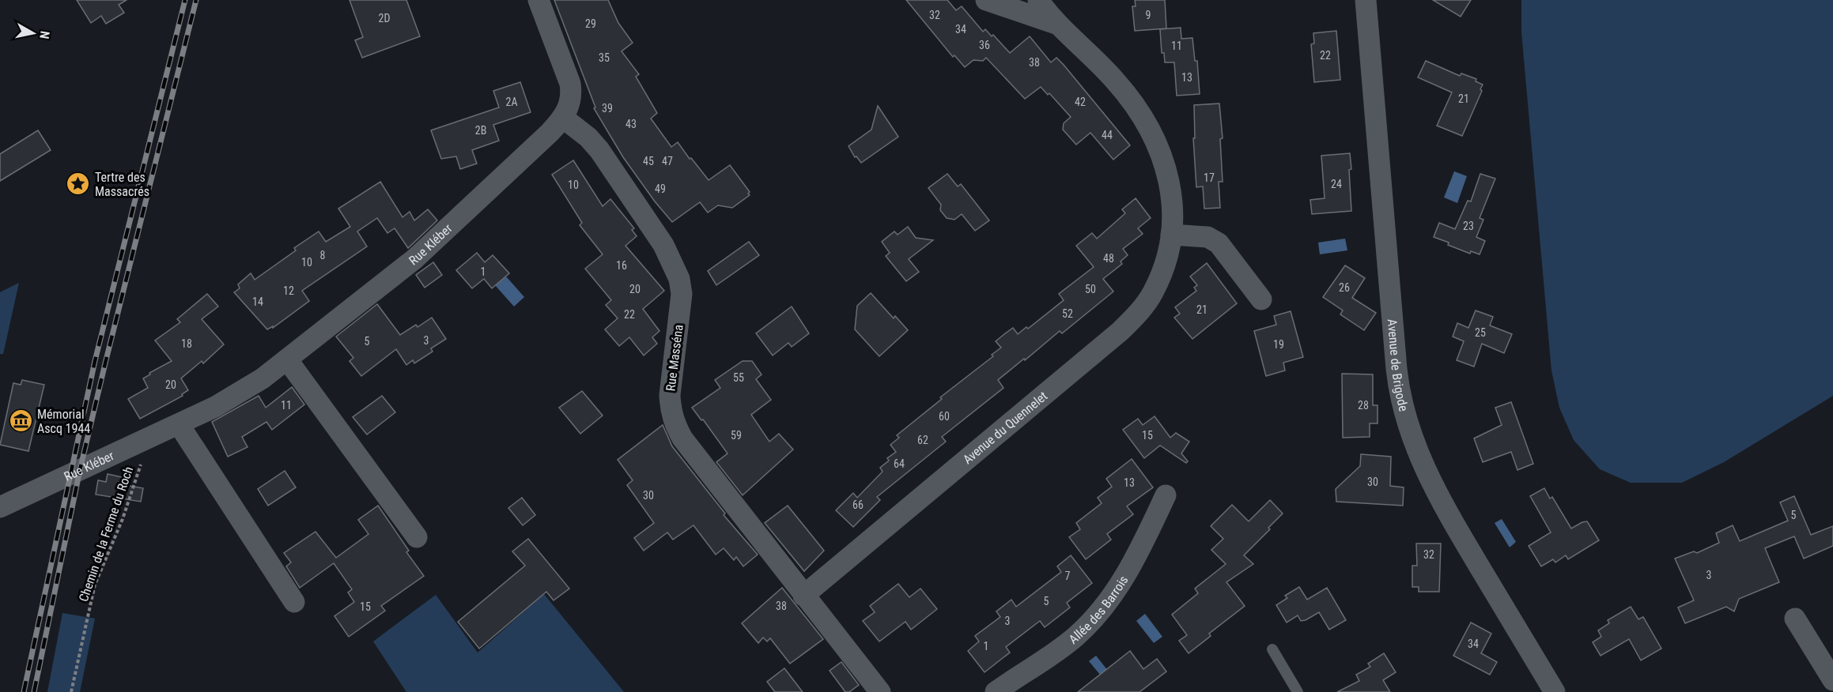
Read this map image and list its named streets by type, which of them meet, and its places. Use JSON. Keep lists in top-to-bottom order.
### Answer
{
  "streets": {
    "street": [
      "Rue Kléber",
      "Rue Masséna",
      "Avenue de Brigode",
      "Avenue du Quennelet",
      "Allée des Barrois"
    ],
    "path": ["Chemin de la Ferme du Roch"]
  },
  "crossings": [
    ["Rue Kléber", "Rue Masséna"],
    ["Rue Kléber", "Chemin de la Ferme du Roch"],
    ["Rue Masséna", "Avenue du Quennelet"]
  ],
  "places": {
    "place": ["Tertre des Massacrés"],
    "museum": ["Mémorial Ascq 1944"]
  },
  "house_numbers": [
    "32",
    "9",
    "2D",
    "29",
    "34",
    "36",
    "11",
    "22",
    "35",
    "38",
    "13",
    "21",
    "2A",
    "42",
    "39",
    "43",
    "2B",
    "44",
    "45",
    "47",
    "17",
    "24",
    "10",
    "49",
    "23",
    "8",
    "48",
    "10",
    "16",
    "1",
    "26",
    "20",
    "50",
    "12",
    "14",
    "21",
    "52",
    "22",
    "25",
    "3",
    "5",
    "18",
    "19",
    "55",
    "20",
    "11",
    "28",
    "60",
    "59",
    "15",
    "62",
    "64",
    "30",
    "13",
    "30",
    "66",
    "5",
    "32",
    "3",
    "7",
    "5",
    "38",
    "15",
    "3",
    "34",
    "1"
  ],
  "north": "right"
}
